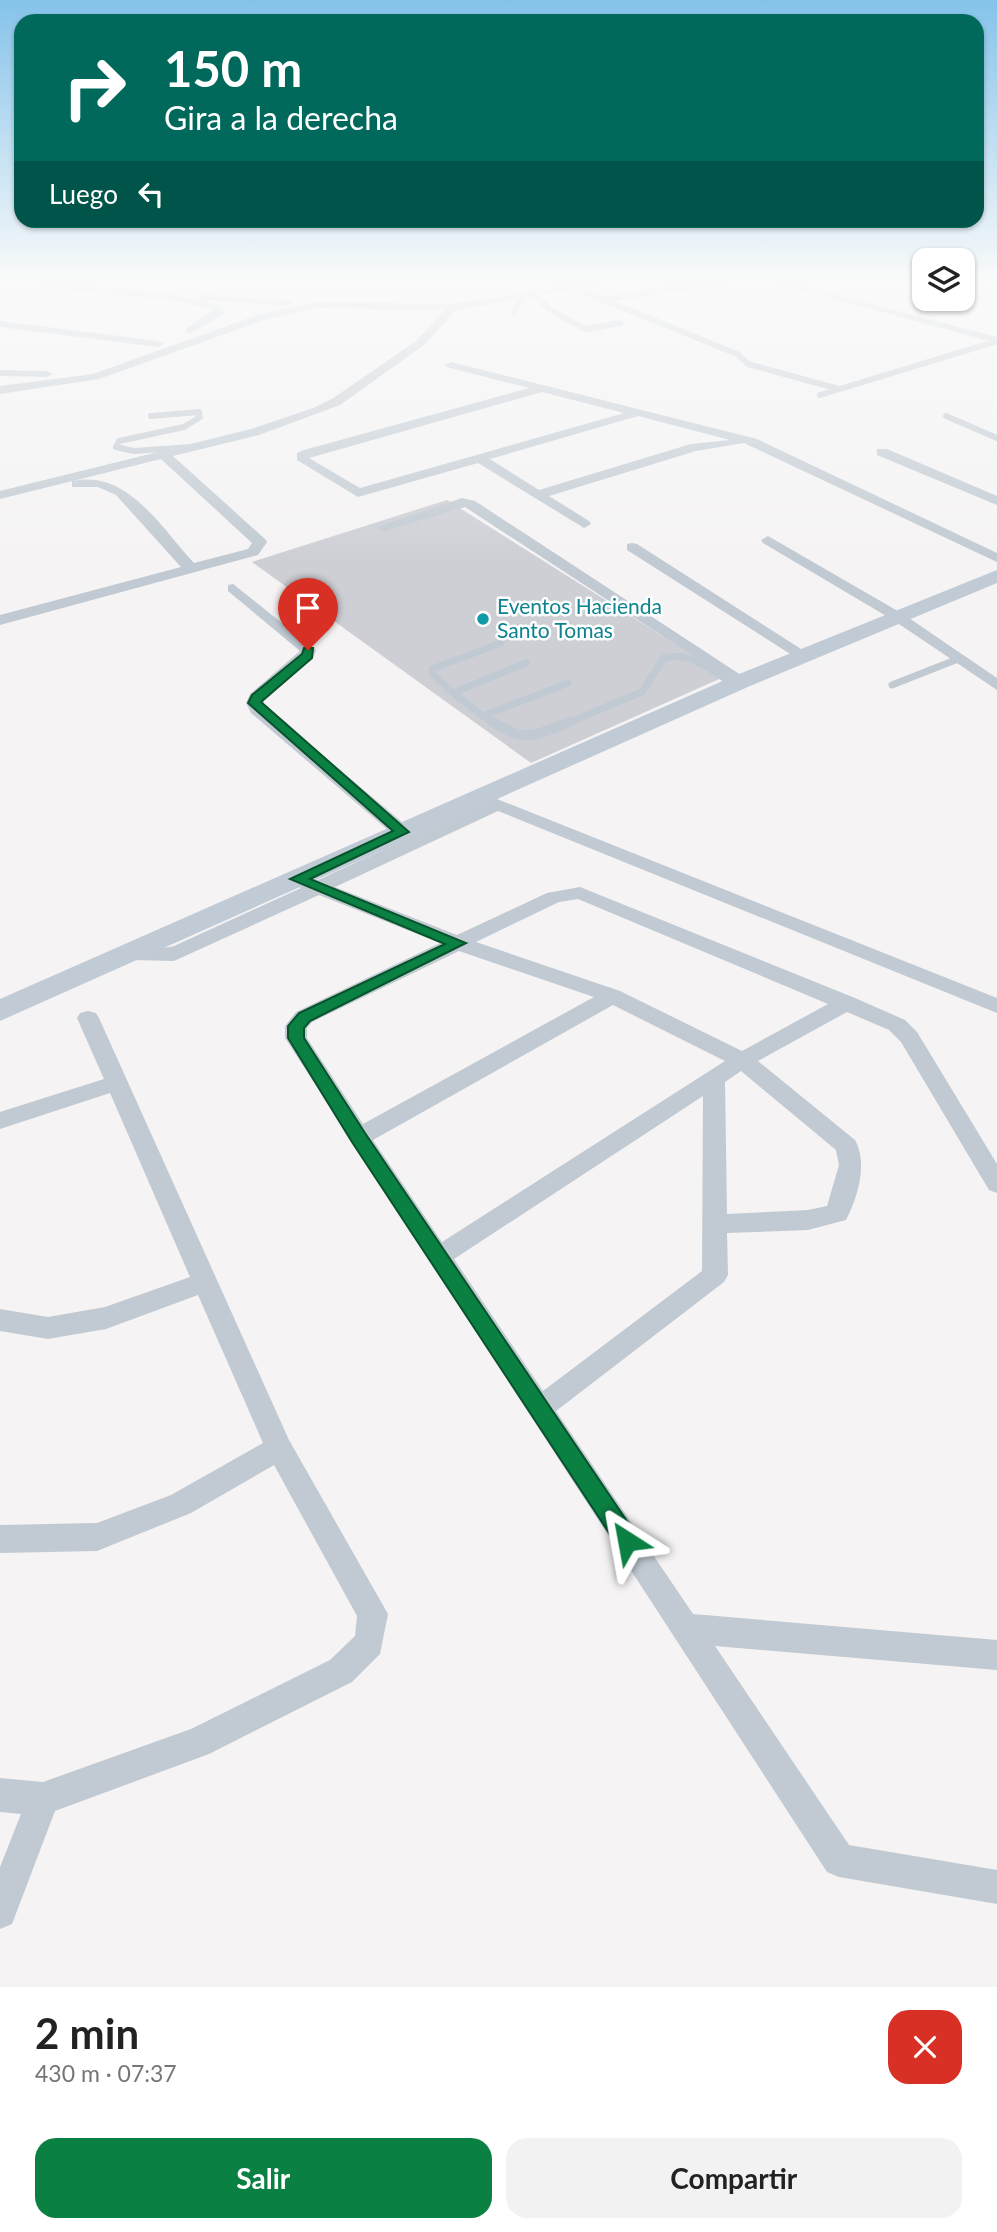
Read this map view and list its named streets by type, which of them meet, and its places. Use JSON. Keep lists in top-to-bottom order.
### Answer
{
  "places": ["Eventos Hacienda Santo Tomas"],
  "page": {
    "turn": ["150 m", "Gira a la derecha"],
    "then": "Luego",
    "heading": ["2 min", "430 m · 07:37"],
    "buttons": ["Salir", "Compartir"]
  }
}
